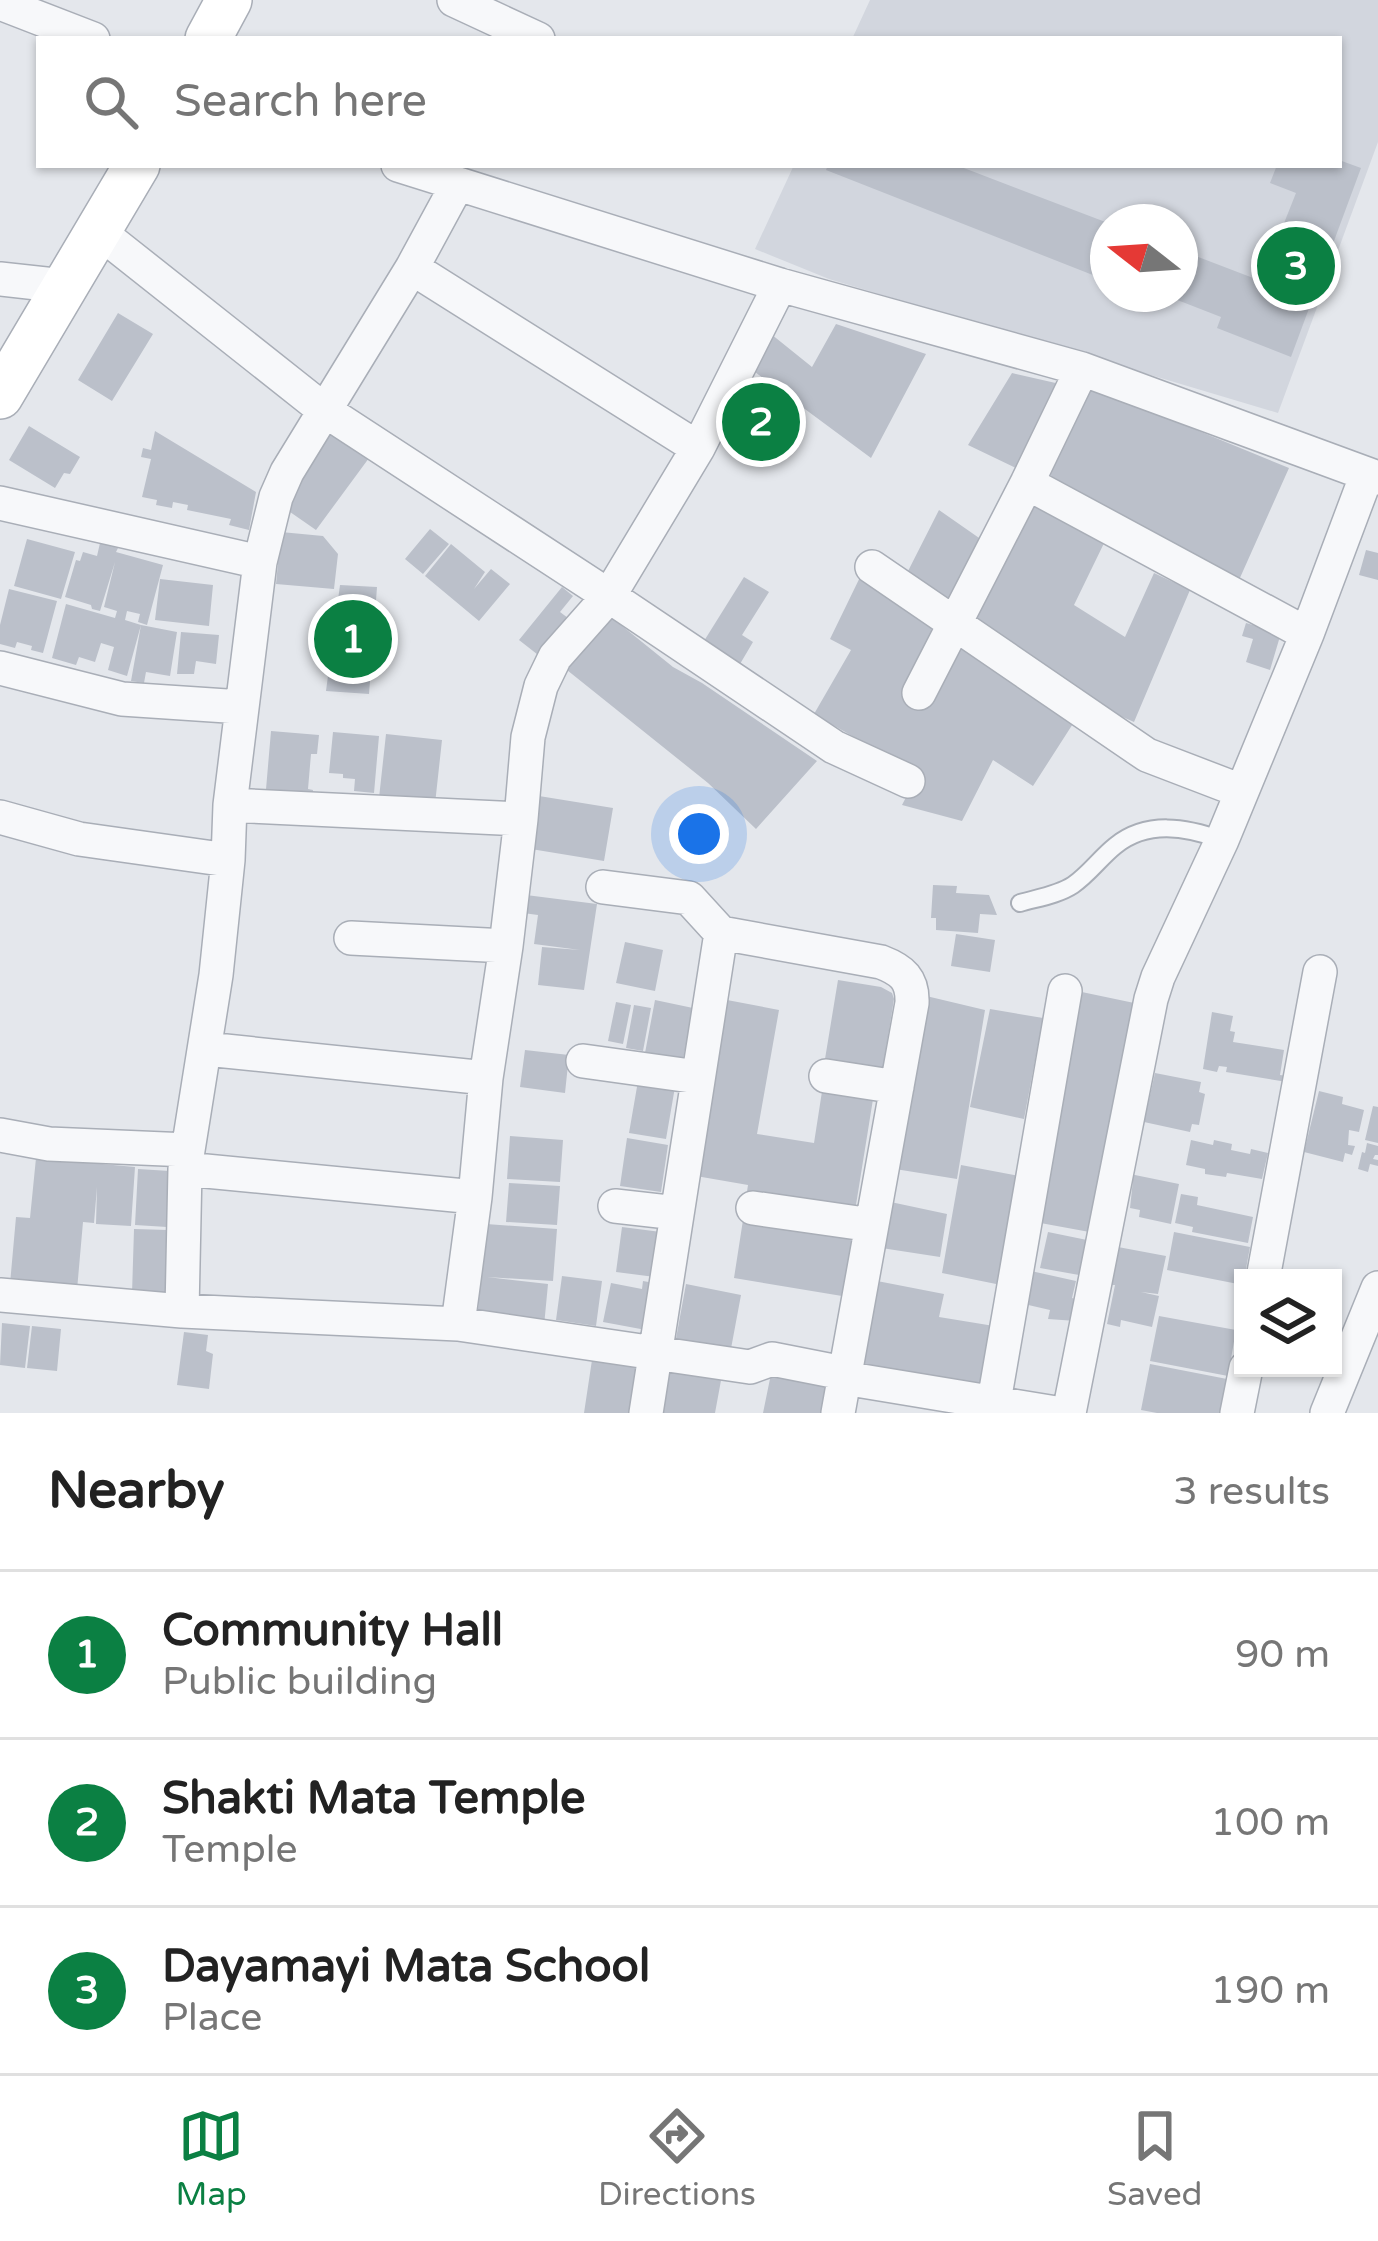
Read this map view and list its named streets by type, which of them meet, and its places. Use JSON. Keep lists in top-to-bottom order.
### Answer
{
  "north": "left",
  "page": {
    "search": "Search here",
    "pins": ["3", "2", "1"],
    "heading": ["Nearby", "3 results"],
    "list": [
      {
        "mark": "1",
        "name": "Community Hall",
        "note": "Public building",
        "value": "90 m"
      },
      {
        "mark": "2",
        "name": "Shakti Mata Temple",
        "note": "Temple",
        "value": "100 m"
      },
      {
        "mark": "3",
        "name": "Dayamayi Mata School",
        "note": "Place",
        "value": "190 m"
      }
    ],
    "nav": ["Map", "Directions", "Saved"]
  }
}
